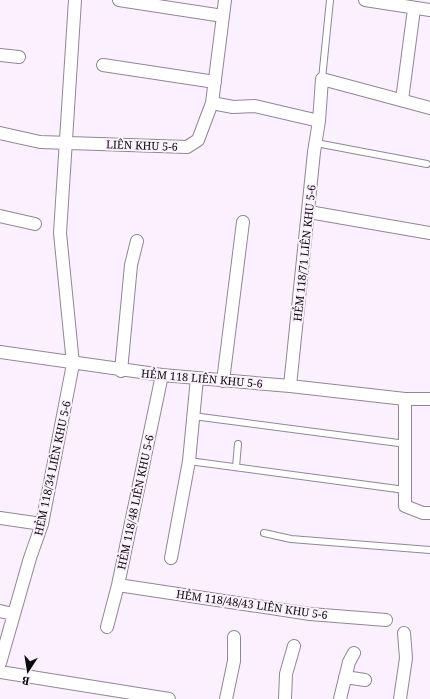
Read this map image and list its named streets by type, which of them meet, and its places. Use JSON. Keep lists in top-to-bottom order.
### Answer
{
  "streets": {
    "street": [
      "LIÊN KHU 5-6",
      "HẺM 118/71 LIÊN KHU 5-6",
      "HẺM 118 LIÊN KHU 5-6",
      "HẺM 118/34 LIÊN KHU 5-6",
      "HẺM 118/48 LIÊN KHU 5-6",
      "HẺM 118/48/43 LIÊN KHU 5-6"
    ]
  },
  "crossings": [
    ["LIÊN KHU 5-6", "HẺM 118/34 LIÊN KHU 5-6"],
    ["HẺM 118/71 LIÊN KHU 5-6", "HẺM 118 LIÊN KHU 5-6"],
    ["HẺM 118 LIÊN KHU 5-6", "HẺM 118/34 LIÊN KHU 5-6"],
    ["HẺM 118 LIÊN KHU 5-6", "HẺM 118/48 LIÊN KHU 5-6"],
    ["HẺM 118/48 LIÊN KHU 5-6", "HẺM 118/48/43 LIÊN KHU 5-6"]
  ],
  "north": "bottom"
}
